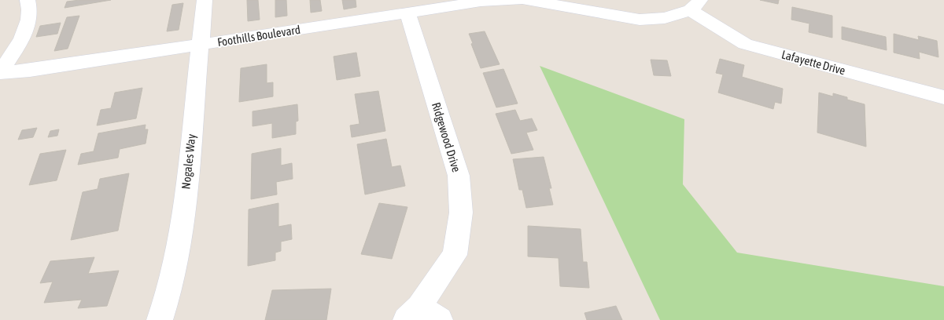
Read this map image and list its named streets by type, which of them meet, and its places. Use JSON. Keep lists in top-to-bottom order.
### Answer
{
  "streets": {
    "street": [
      "Foothills Boulevard",
      "Lafayette Drive",
      "Ridgewood Drive",
      "Nogales Way"
    ]
  },
  "crossings": [
    ["Foothills Boulevard", "Ridgewood Drive"],
    ["Foothills Boulevard", "Nogales Way"]
  ]
}
